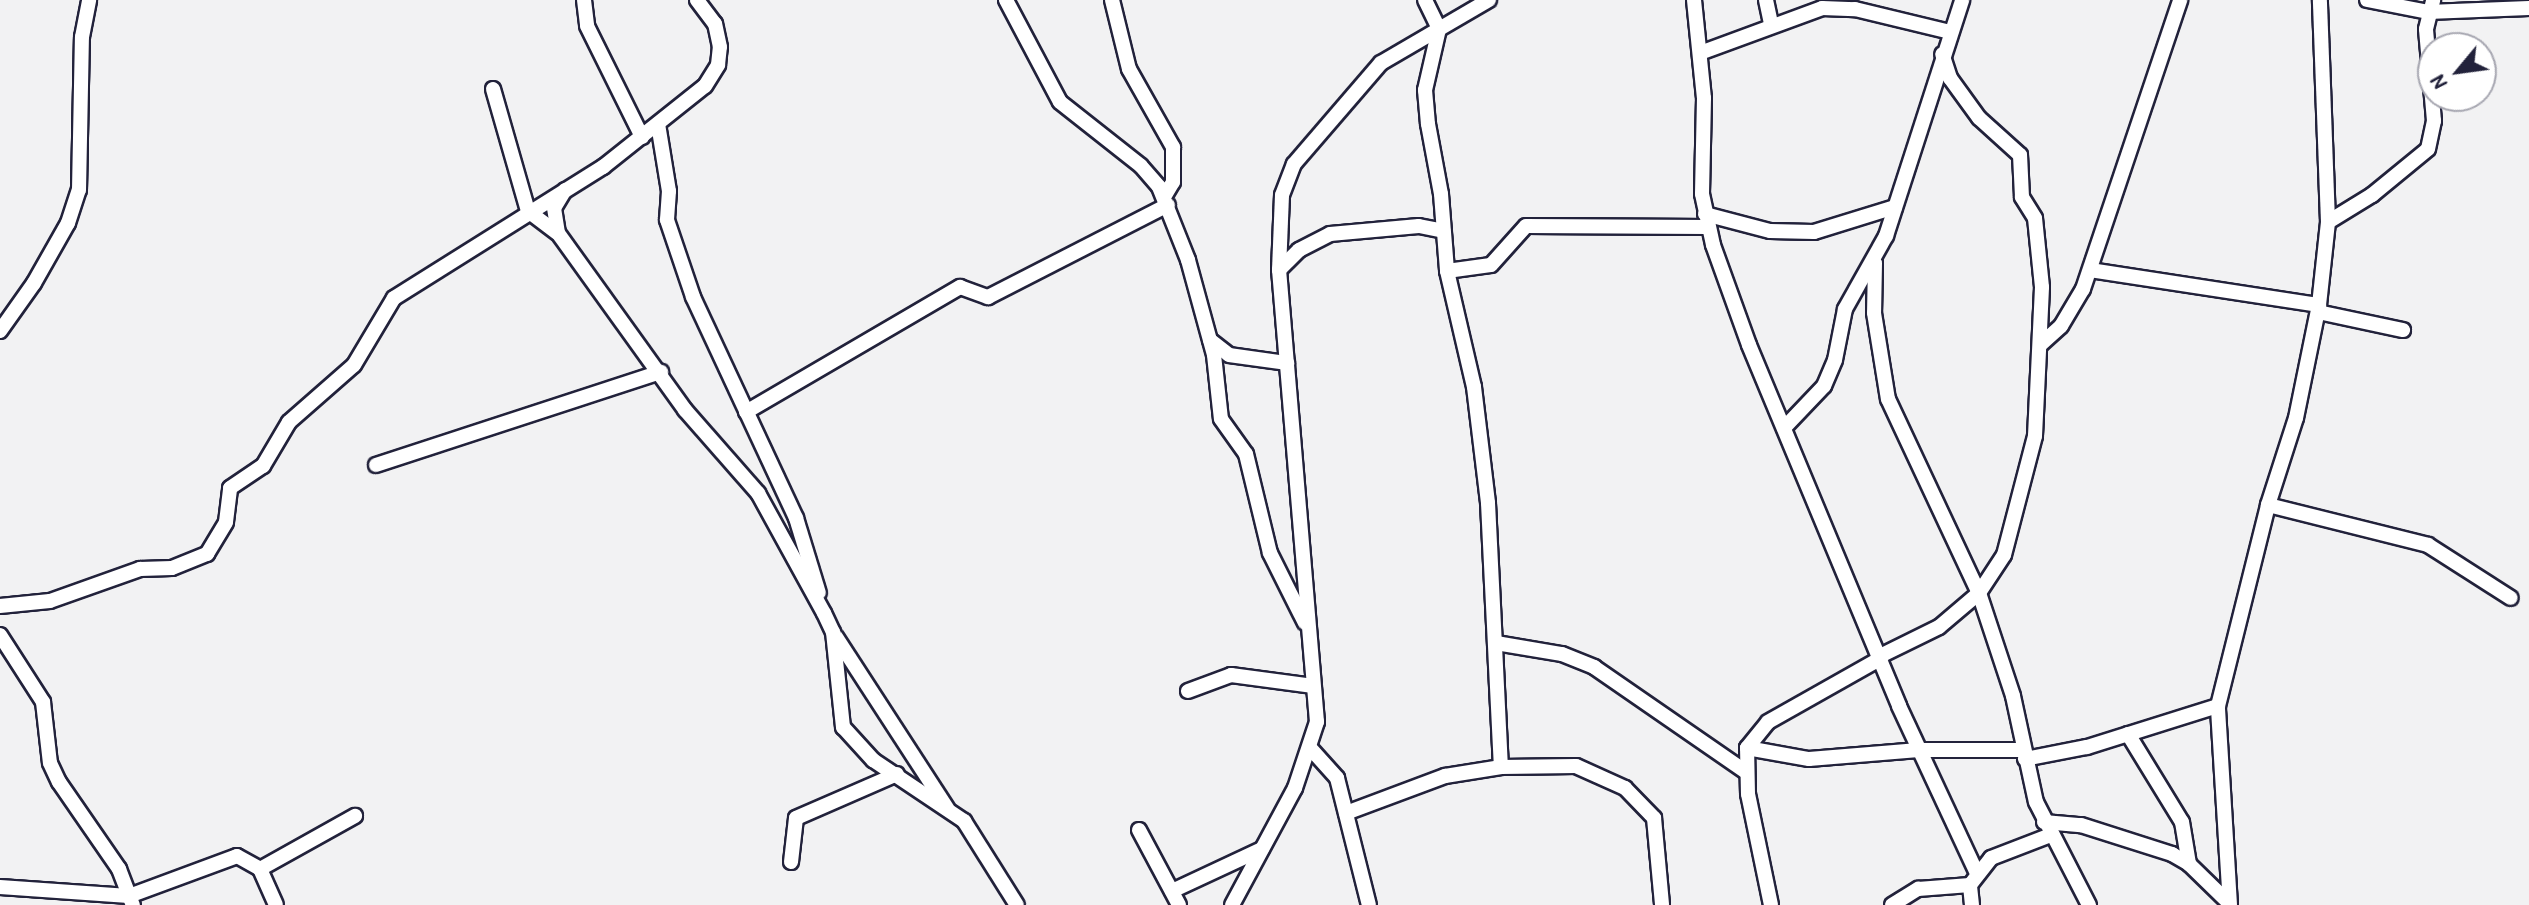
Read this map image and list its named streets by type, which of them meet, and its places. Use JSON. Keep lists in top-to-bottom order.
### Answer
{
  "north": "bottom left"
}
